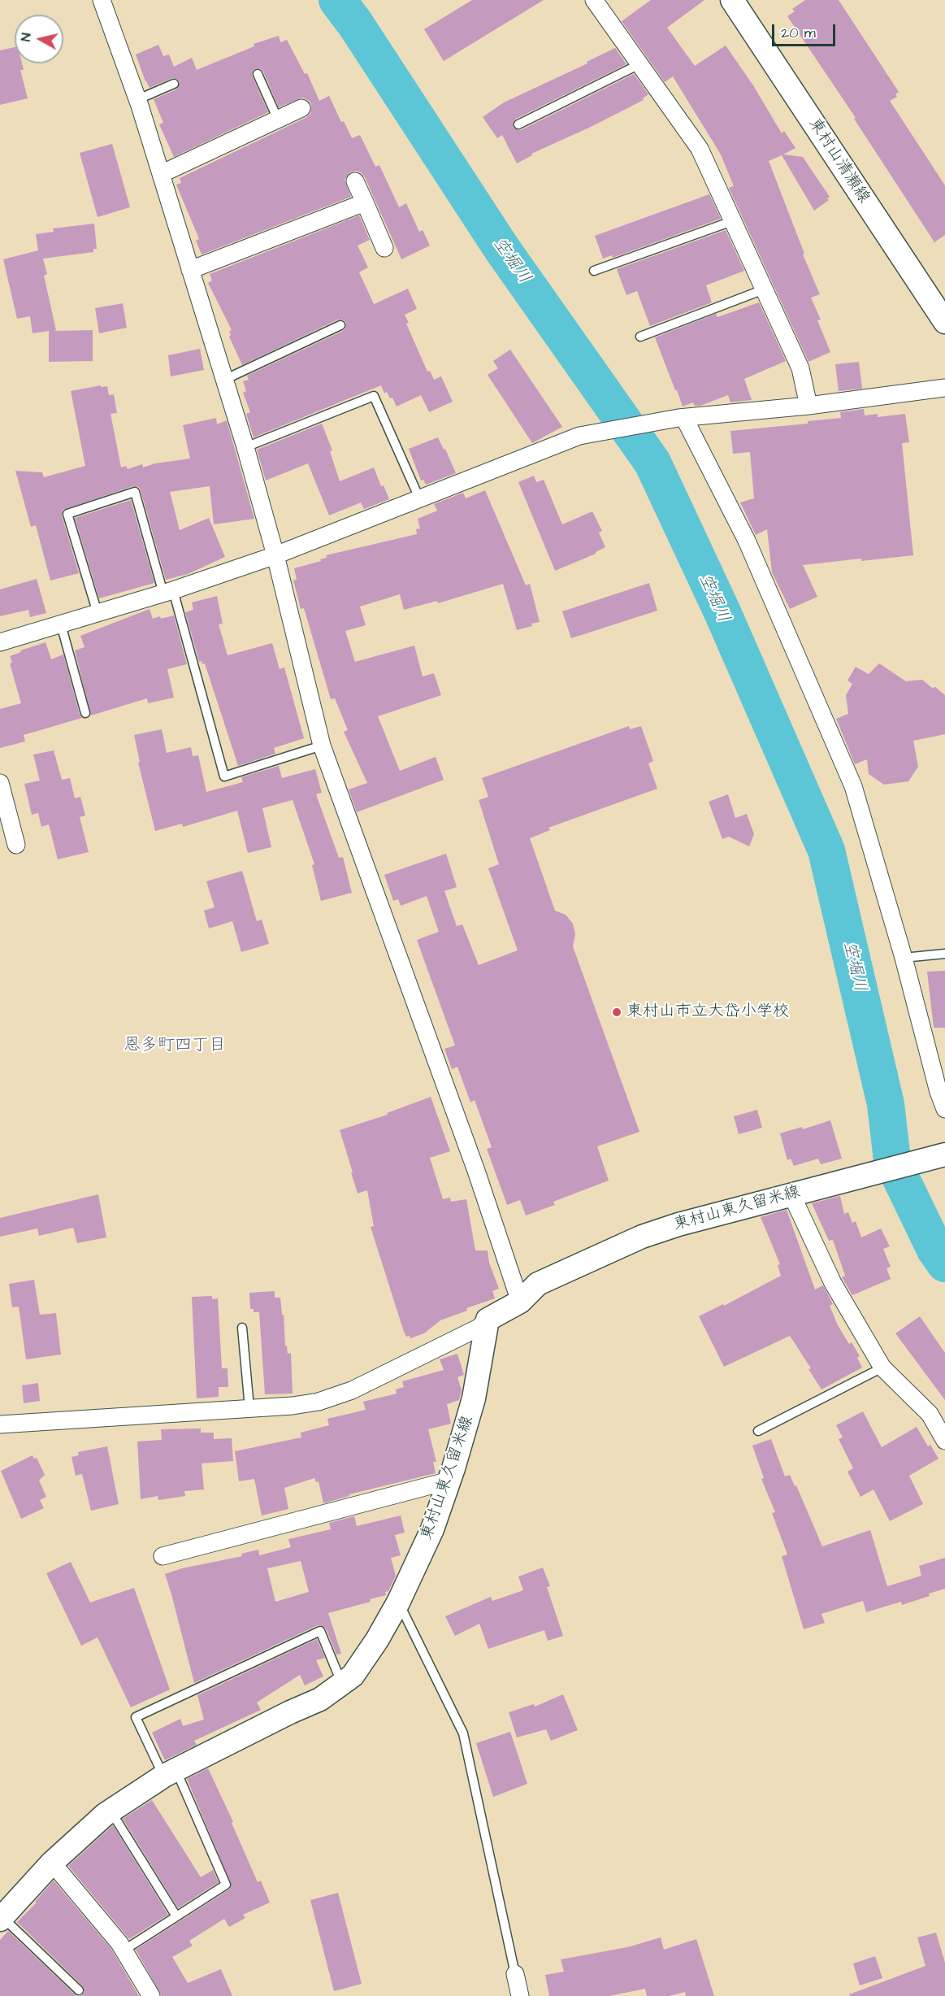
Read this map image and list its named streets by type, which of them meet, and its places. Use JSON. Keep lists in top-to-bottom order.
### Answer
{
  "streets": {
    "main road": ["東村山清瀬線", "東村山東久留米線"]
  },
  "districts": ["恩多町四丁目"],
  "water": ["空堀川"],
  "places": ["東村山市立大岱小学校"],
  "scale_bar": "20 m",
  "north": "left"
}
